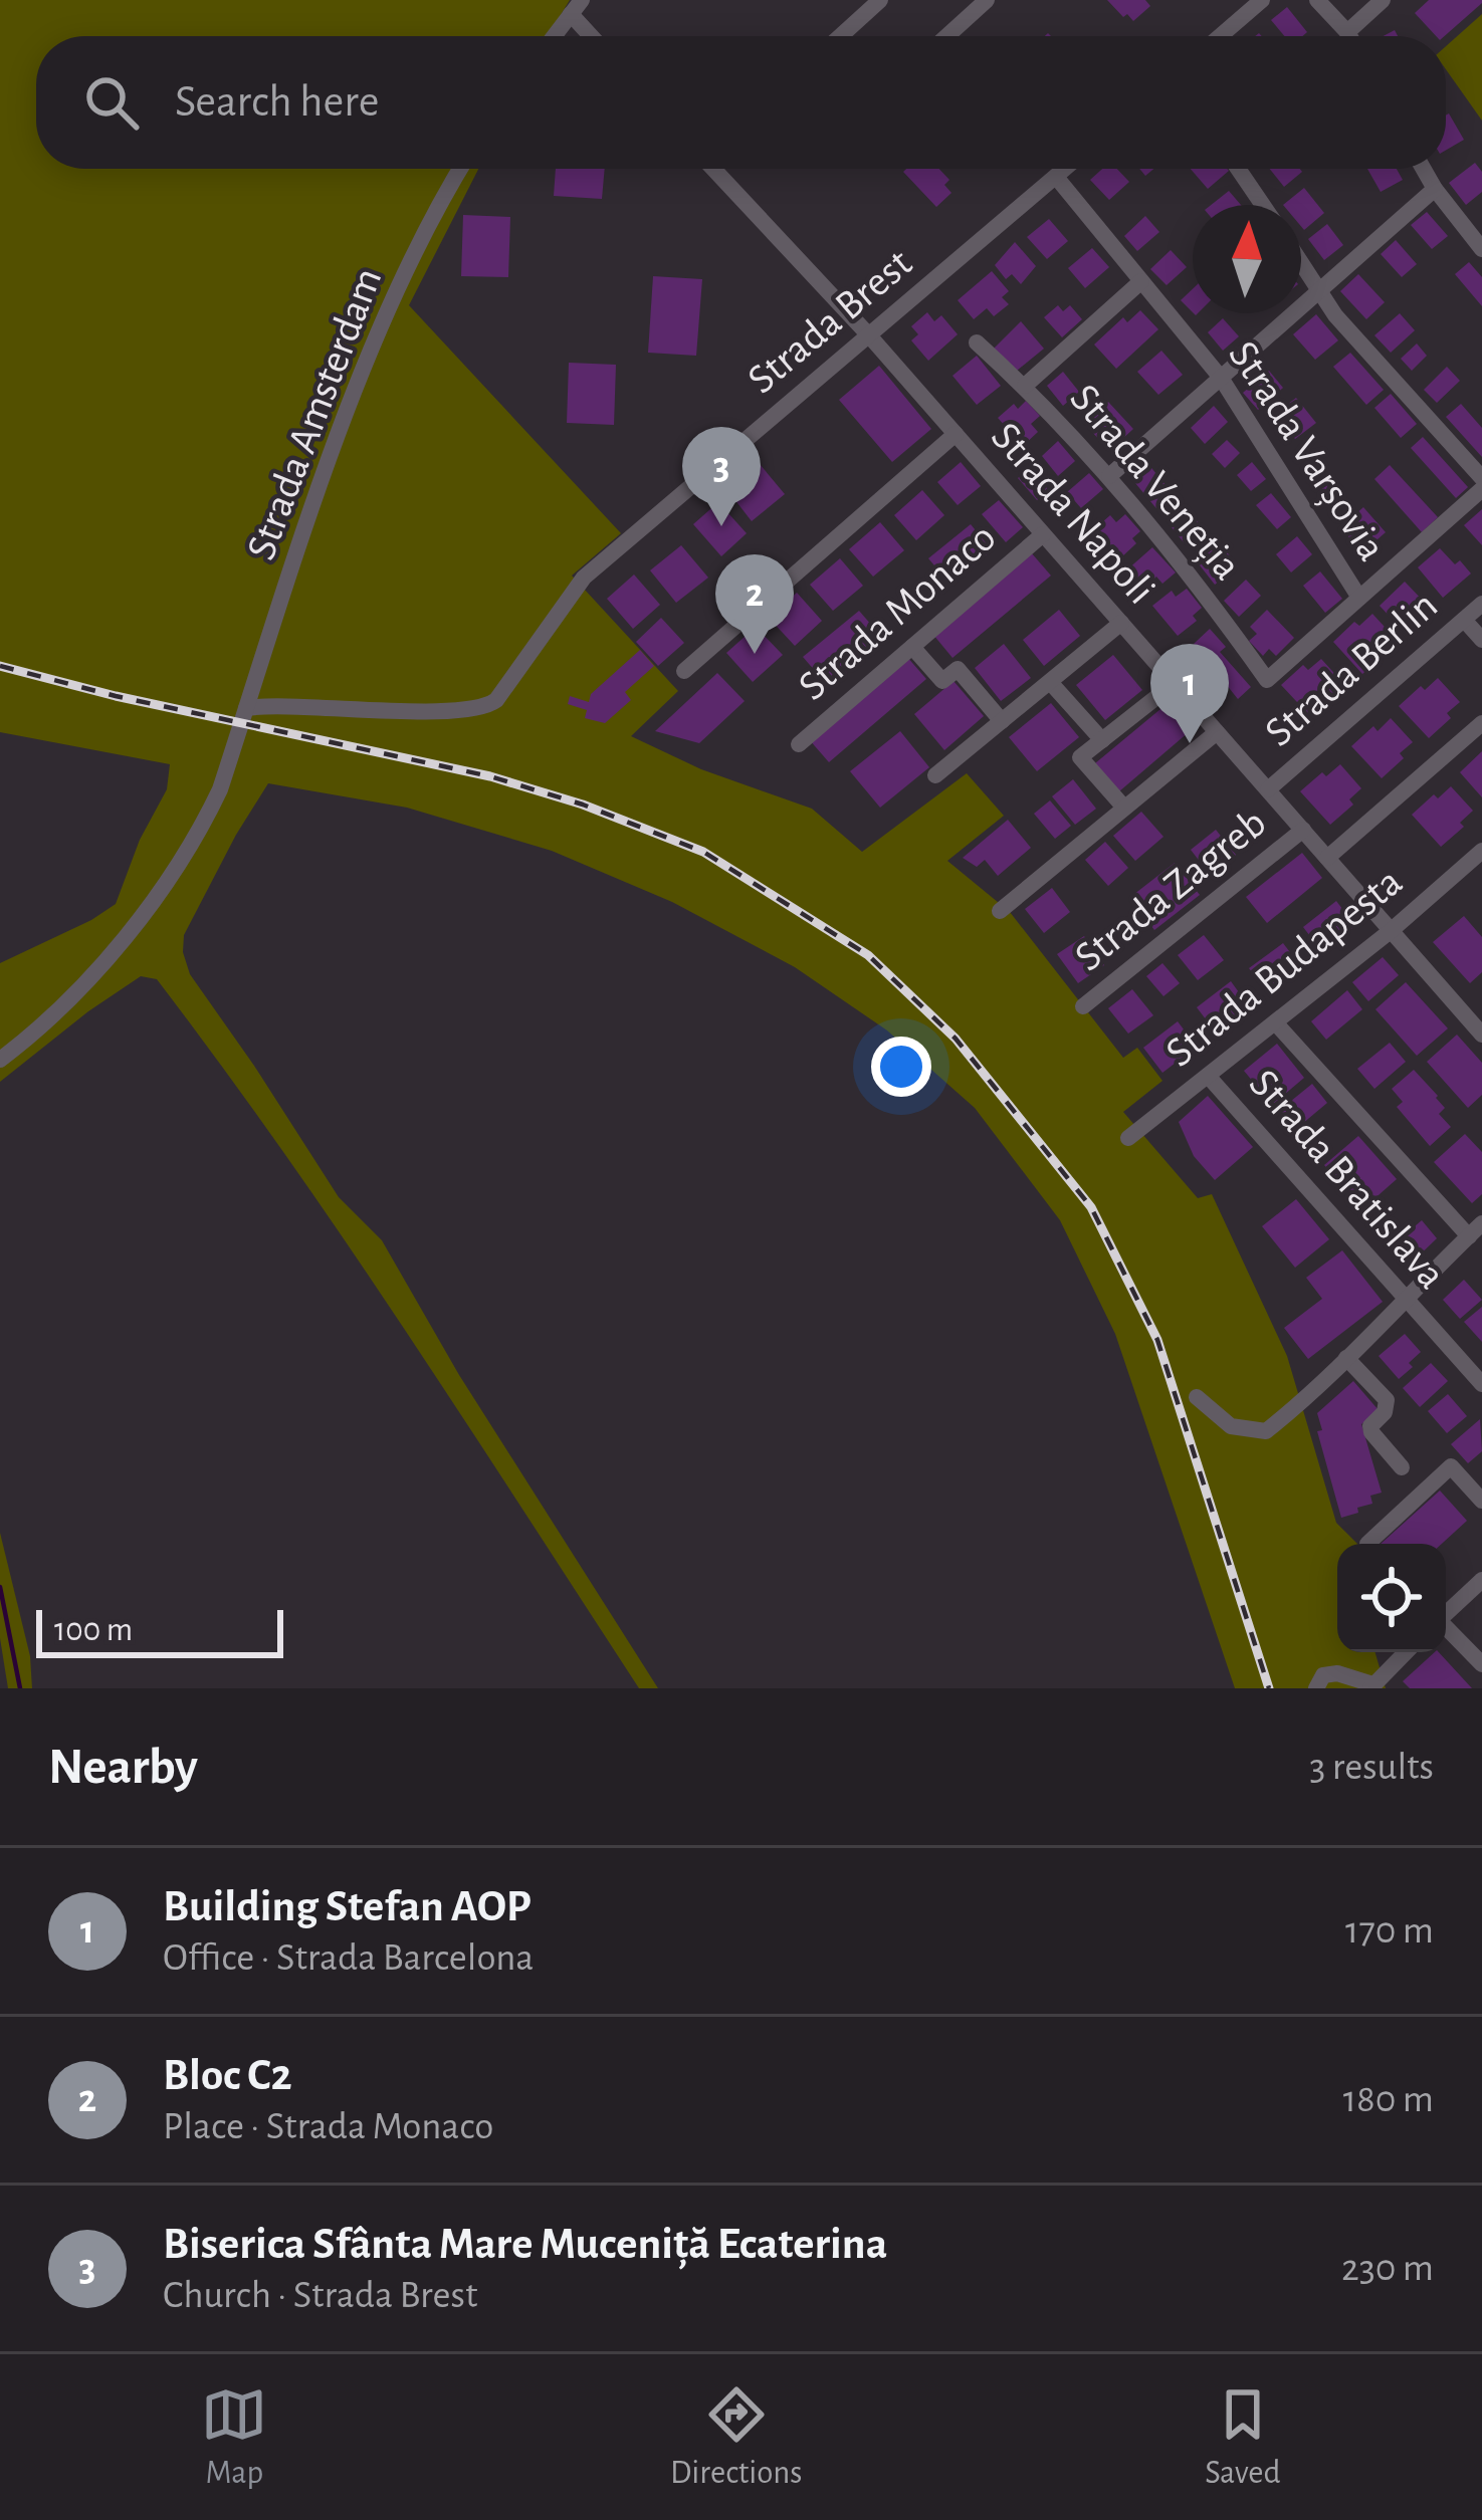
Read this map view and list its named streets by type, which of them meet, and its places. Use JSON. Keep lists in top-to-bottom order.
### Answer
{
  "streets": {
    "street": [
      "Strada Brest",
      "Strada Amsterdam",
      "Strada Varșovia",
      "Strada Veneția",
      "Strada Napoli",
      "Strada Monaco",
      "Strada Berlin",
      "Strada Zagreb",
      "Strada Budapesta",
      "Strada Bratislava"
    ]
  },
  "crossings": [
    ["Strada Brest", "Strada Amsterdam"],
    ["Strada Brest", "Strada Varșovia"],
    ["Strada Brest", "Strada Napoli"],
    ["Strada Varșovia", "Strada Veneția"],
    ["Strada Napoli", "Strada Monaco"],
    ["Strada Napoli", "Strada Berlin"],
    ["Strada Napoli", "Strada Zagreb"],
    ["Strada Napoli", "Strada Budapesta"],
    ["Strada Budapesta", "Strada Bratislava"]
  ],
  "scale_bar": "100 m",
  "north": "top",
  "page": {
    "search": "Search here",
    "pins": ["3", "2", "1"],
    "scale": "100 m",
    "heading": ["Nearby", "3 results"],
    "list": [
      {
        "mark": "1",
        "name": "Building Stefan AOP",
        "note": "Office · Strada Barcelona",
        "value": "170 m"
      },
      {
        "mark": "2",
        "name": "Bloc C2",
        "note": "Place · Strada Monaco",
        "value": "180 m"
      },
      {
        "mark": "3",
        "name": "Biserica Sfânta Mare Muceniță Ecaterina",
        "note": "Church · Strada Brest",
        "value": "230 m"
      }
    ],
    "nav": ["Map", "Directions", "Saved"]
  }
}
